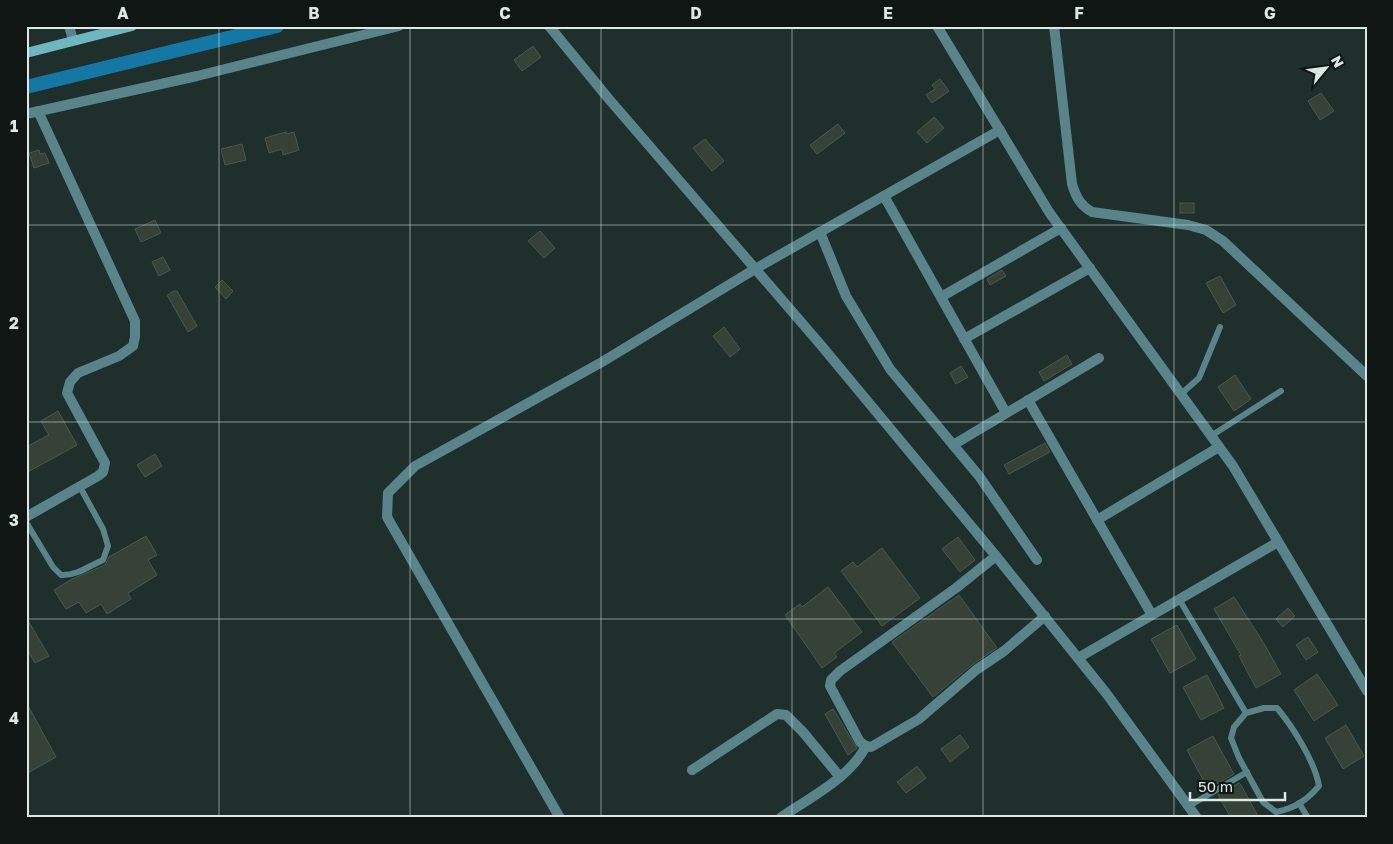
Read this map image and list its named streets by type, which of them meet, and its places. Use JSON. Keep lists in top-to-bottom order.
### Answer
{
  "scale_bar": "50 m",
  "north": "top right",
  "grid": {
    "columns": [
      "A",
      "B",
      "C",
      "D",
      "E",
      "F",
      "G"
    ],
    "rows": [
      "1",
      "2",
      "3",
      "4"
    ]
  }
}
